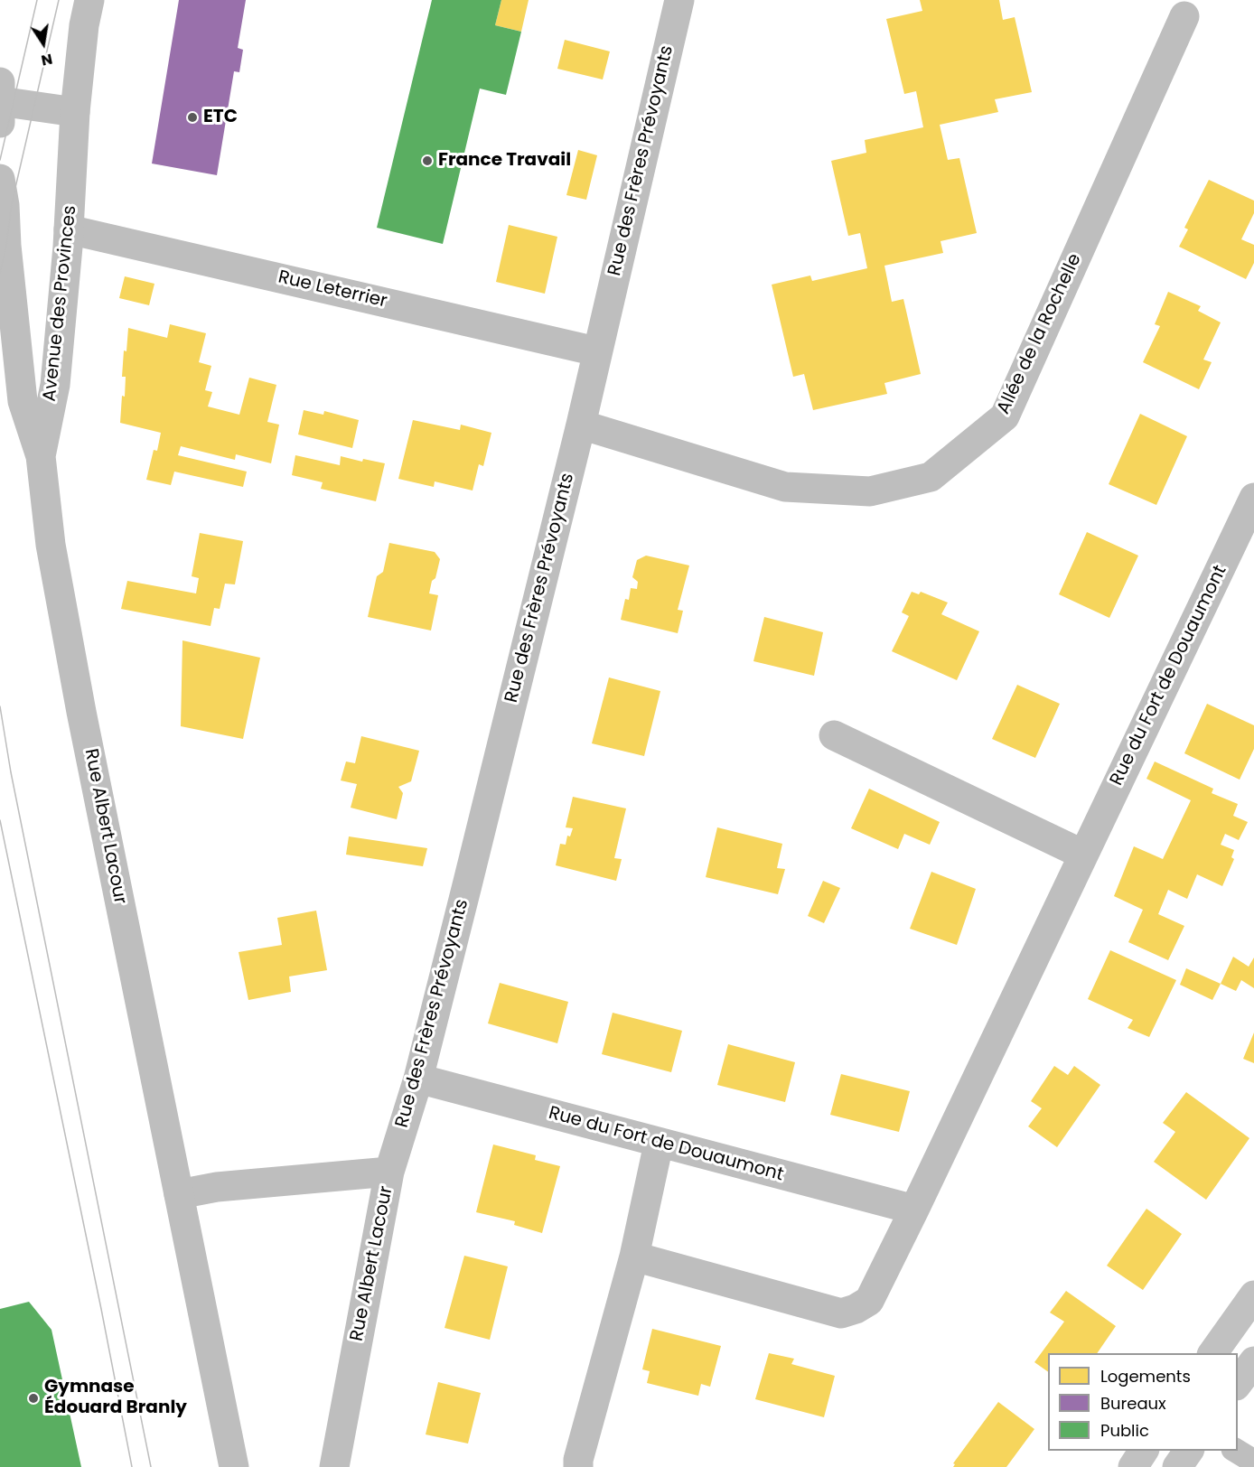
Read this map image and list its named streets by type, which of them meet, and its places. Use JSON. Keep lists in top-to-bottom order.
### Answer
{
  "streets": {
    "street": [
      "Rue des Frères Prévoyants",
      "Rue Leterrier",
      "Avenue des Provinces",
      "Allée de la Rochelle",
      "Rue du Fort de Douaumont",
      "Rue Albert Lacour"
    ]
  },
  "crossings": [
    ["Rue des Frères Prévoyants", "Rue Leterrier"],
    ["Rue des Frères Prévoyants", "Allée de la Rochelle"],
    ["Rue des Frères Prévoyants", "Rue du Fort de Douaumont"],
    ["Rue des Frères Prévoyants", "Rue Albert Lacour"],
    ["Rue Leterrier", "Avenue des Provinces"],
    ["Avenue des Provinces", "Rue Albert Lacour"]
  ],
  "places": ["ETC", "France Travail", "Gymnase Édouard Branly"],
  "legend": ["Logements", "Bureaux", "Public"],
  "north": "bottom"
}
